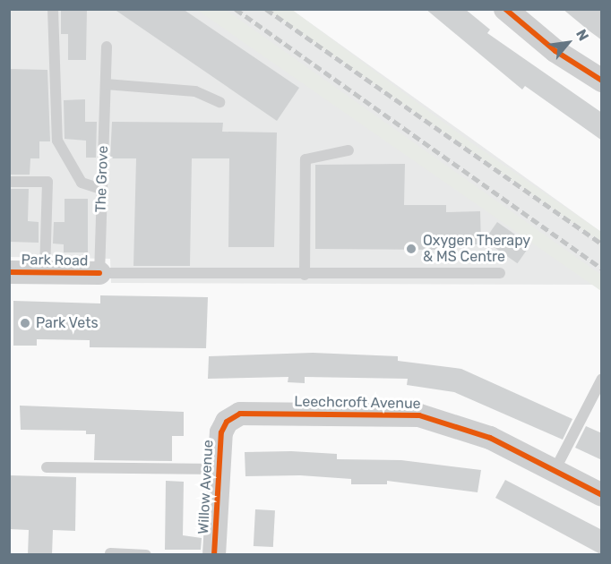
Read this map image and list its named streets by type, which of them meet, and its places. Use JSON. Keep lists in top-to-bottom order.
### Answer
{
  "streets": {
    "street": ["Park Road", "Leechcroft Avenue", "Willow Avenue"],
    "lane": ["The Grove"]
  },
  "crossings": [
    ["The Grove", "Park Road"],
    ["Leechcroft Avenue", "Willow Avenue"]
  ],
  "places": ["Oxygen Therapy & MS Centre", "Park Vets"],
  "north": "top right"
}
